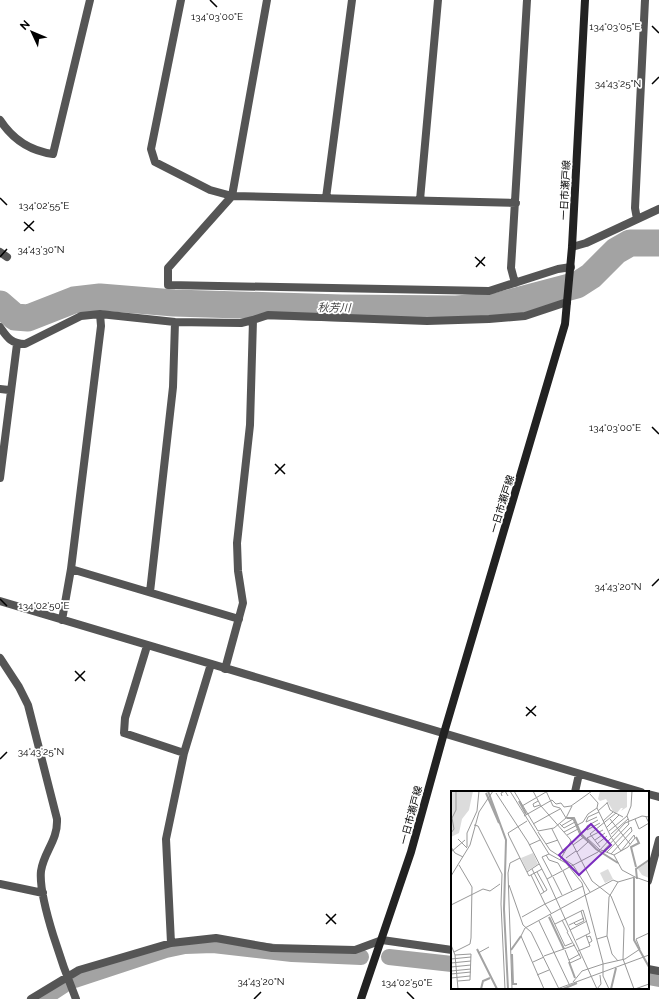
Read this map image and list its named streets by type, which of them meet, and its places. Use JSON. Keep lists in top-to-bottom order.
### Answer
{
  "streets": {
    "main road": ["一日市瀬戸線"]
  },
  "water": ["秋芳川"],
  "north": "top left",
  "coordinates": [
    "134°03'00\"E",
    "134°03'05\"E",
    "34°43'25\"N",
    "134°02'55\"E",
    "34°43'30\"N",
    "34°43'20\"N",
    "134°02'50\"E"
  ]
}
